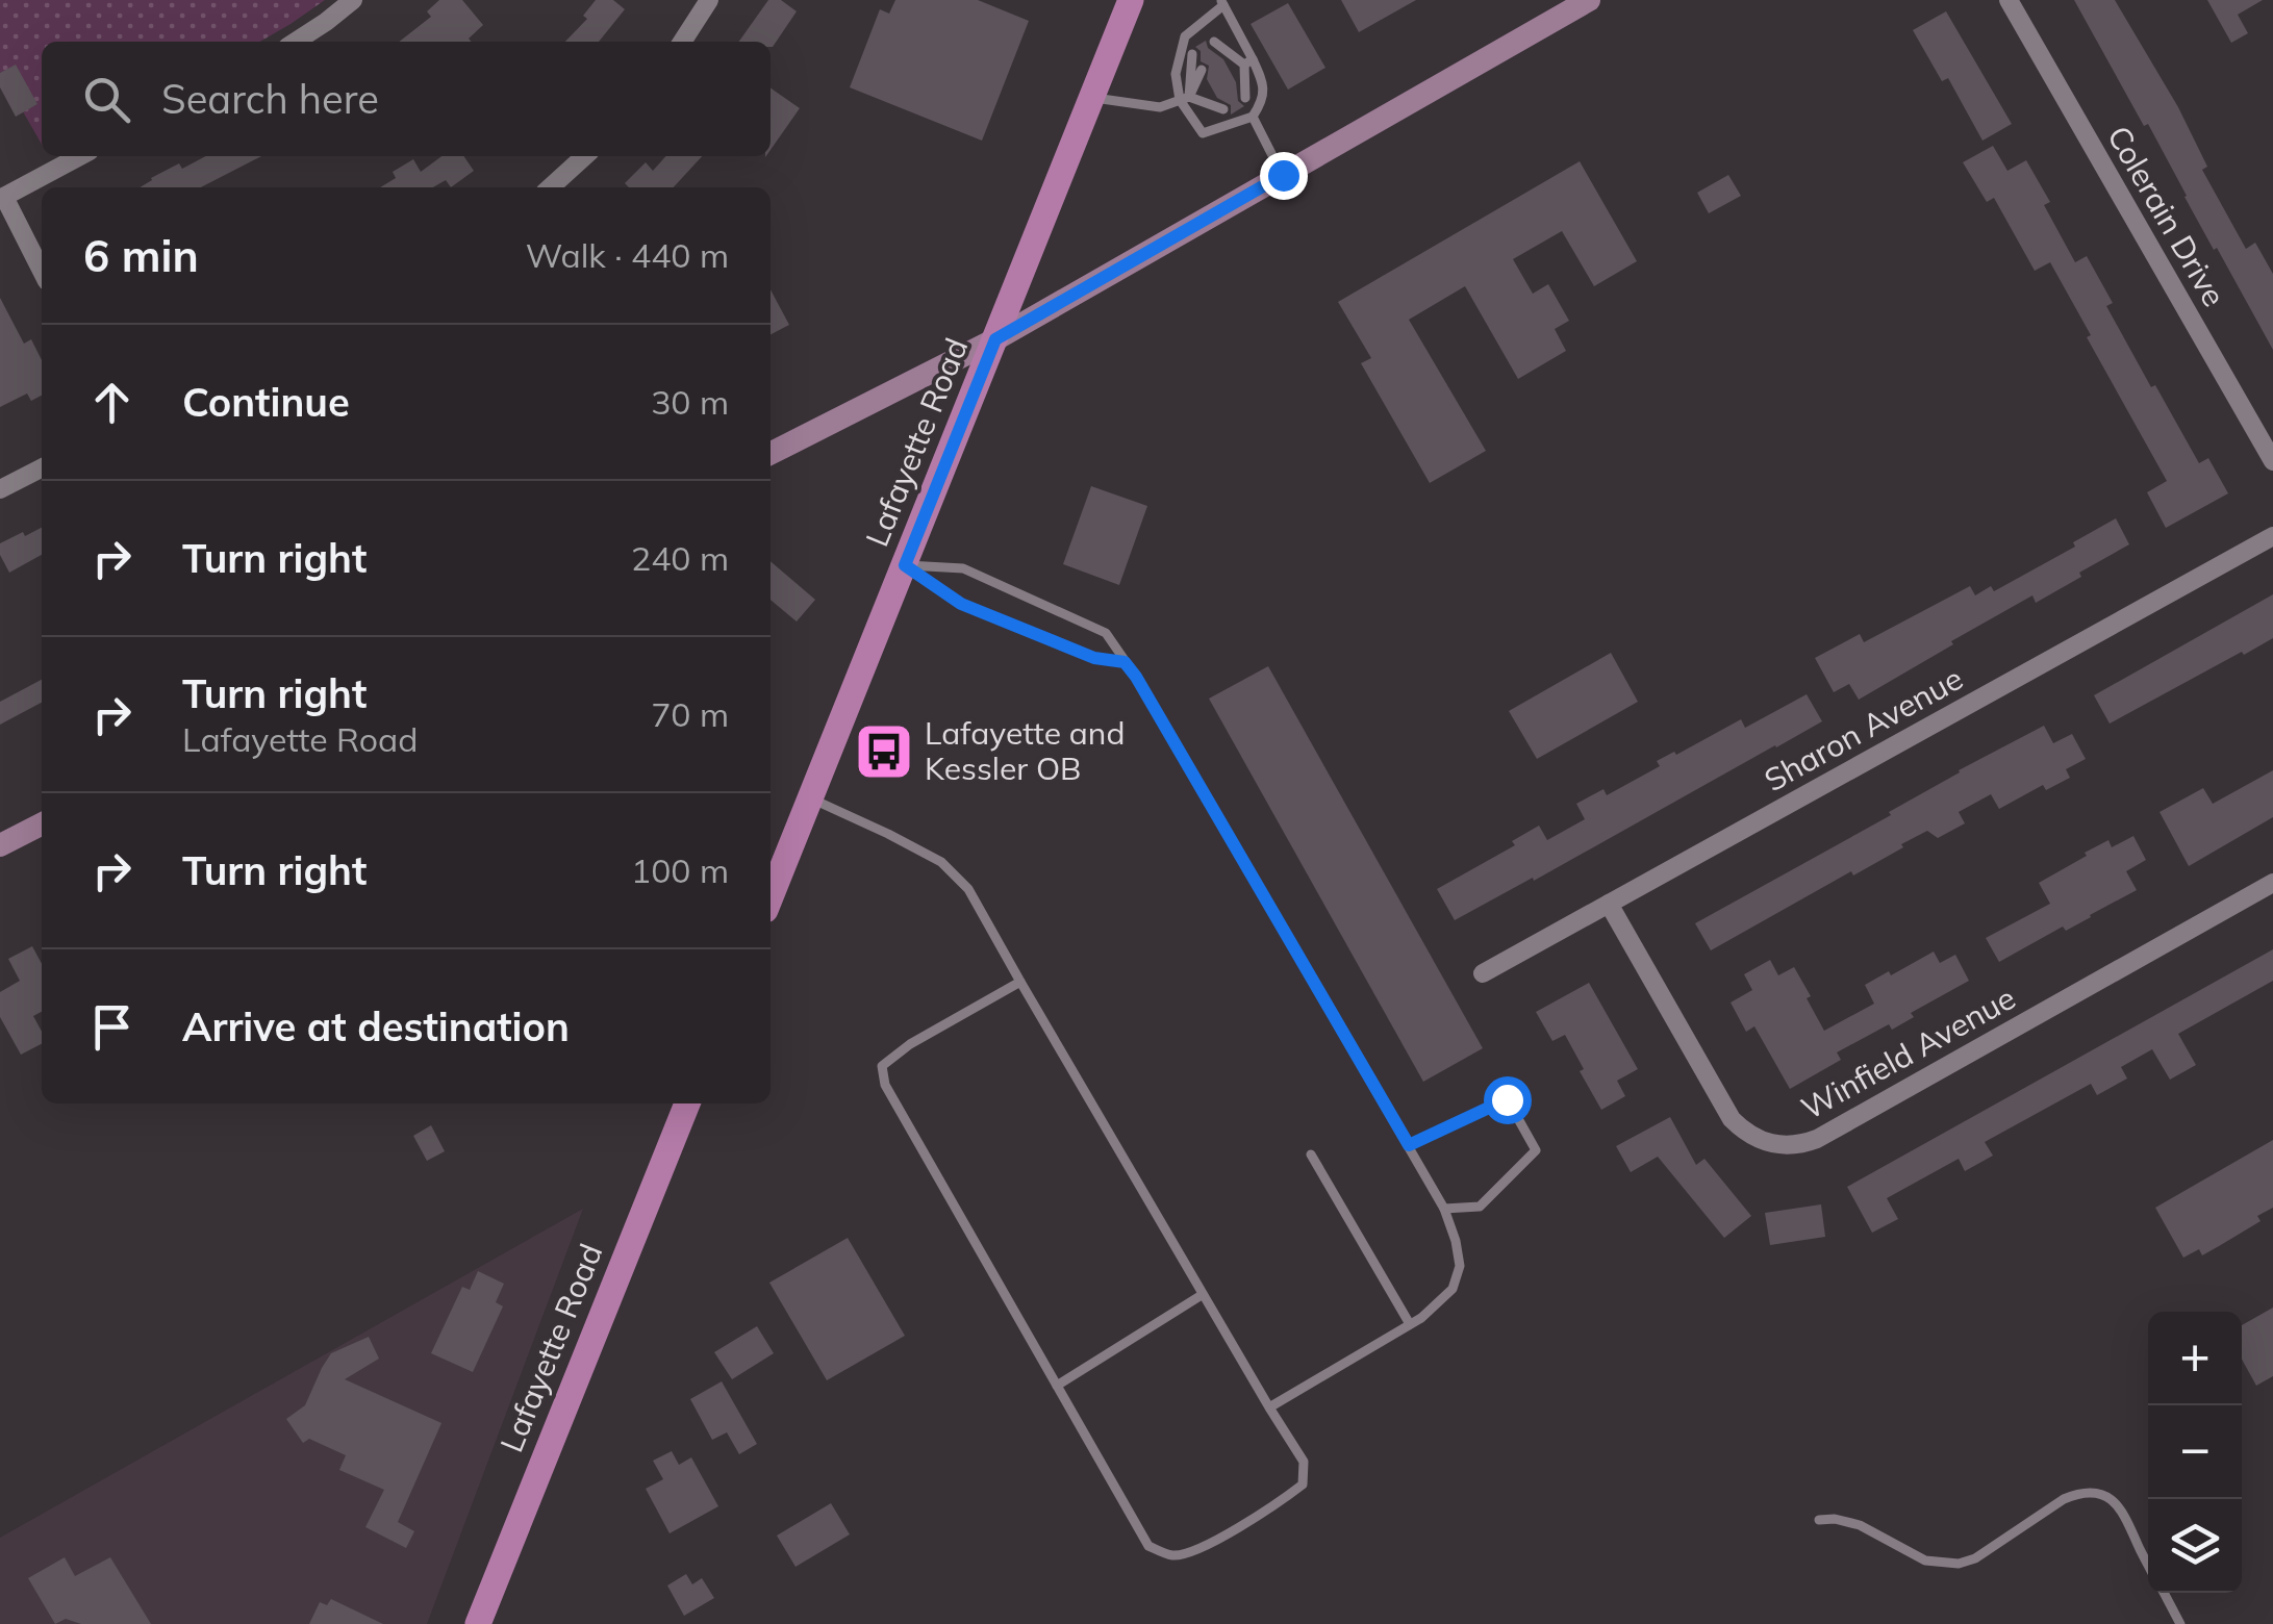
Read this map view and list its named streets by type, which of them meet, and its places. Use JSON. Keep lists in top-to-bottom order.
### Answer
{
  "streets": {
    "main road": ["Lafayette Road"],
    "street": ["Colerain Drive", "Sharon Avenue", "Winfield Avenue"]
  },
  "crossings": [
    ["Sharon Avenue", "Winfield Avenue"]
  ],
  "places": {
    "bus stop": ["Lafayette and Kessler OB"]
  },
  "page": {
    "search": "Search here",
    "heading": ["6 min", "Walk · 440 m"],
    "list": [
      ["Continue", "30 m"],
      ["Turn right", "240 m"],
      ["Turn right", "Lafayette Road", "70 m"],
      ["Turn right", "100 m"],
      "Arrive at destination"
    ],
    "map_buttons": ["+", "−"]
  }
}
